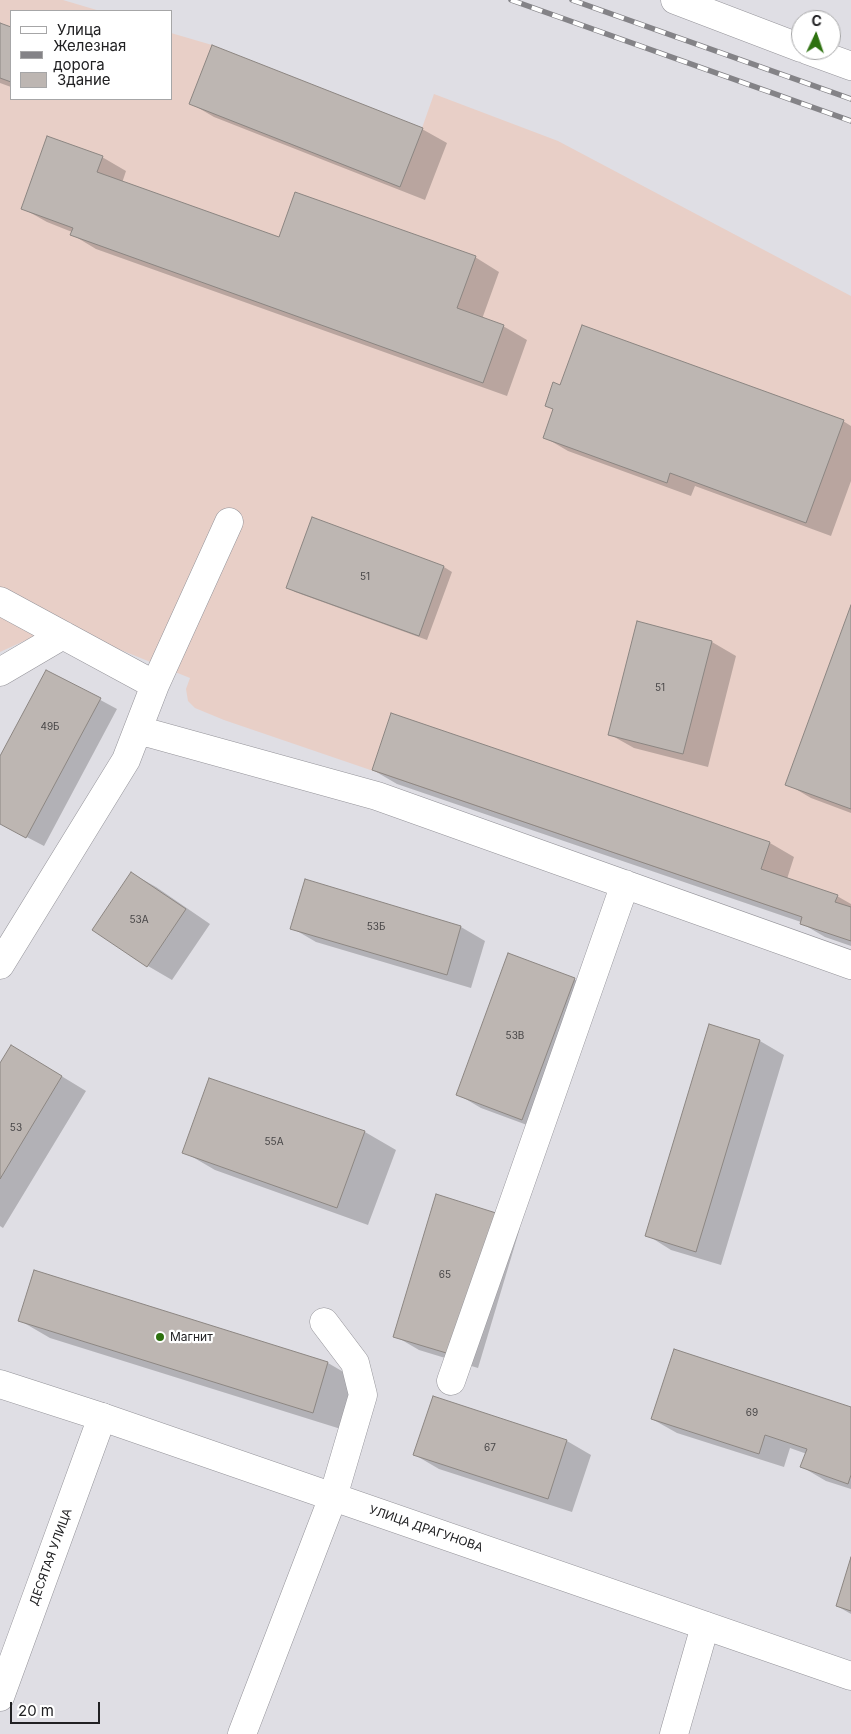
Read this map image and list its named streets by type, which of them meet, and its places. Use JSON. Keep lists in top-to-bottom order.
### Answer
{
  "streets": {
    "main road": ["УЛИЦА ДРАГУНОВА", "ДЕСЯТАЯ УЛИЦА"]
  },
  "crossings": [
    ["УЛИЦА ДРАГУНОВА", "ДЕСЯТАЯ УЛИЦА"]
  ],
  "places": ["Магнит"],
  "house_numbers": [
    "51",
    "51",
    "49Б",
    "53А",
    "53Б",
    "53В",
    "53",
    "55А",
    "65",
    "69",
    "67"
  ],
  "legend": ["Улица", "Железная дорога", "Здание"],
  "scale_bar": "20 m",
  "north": "top"
}
